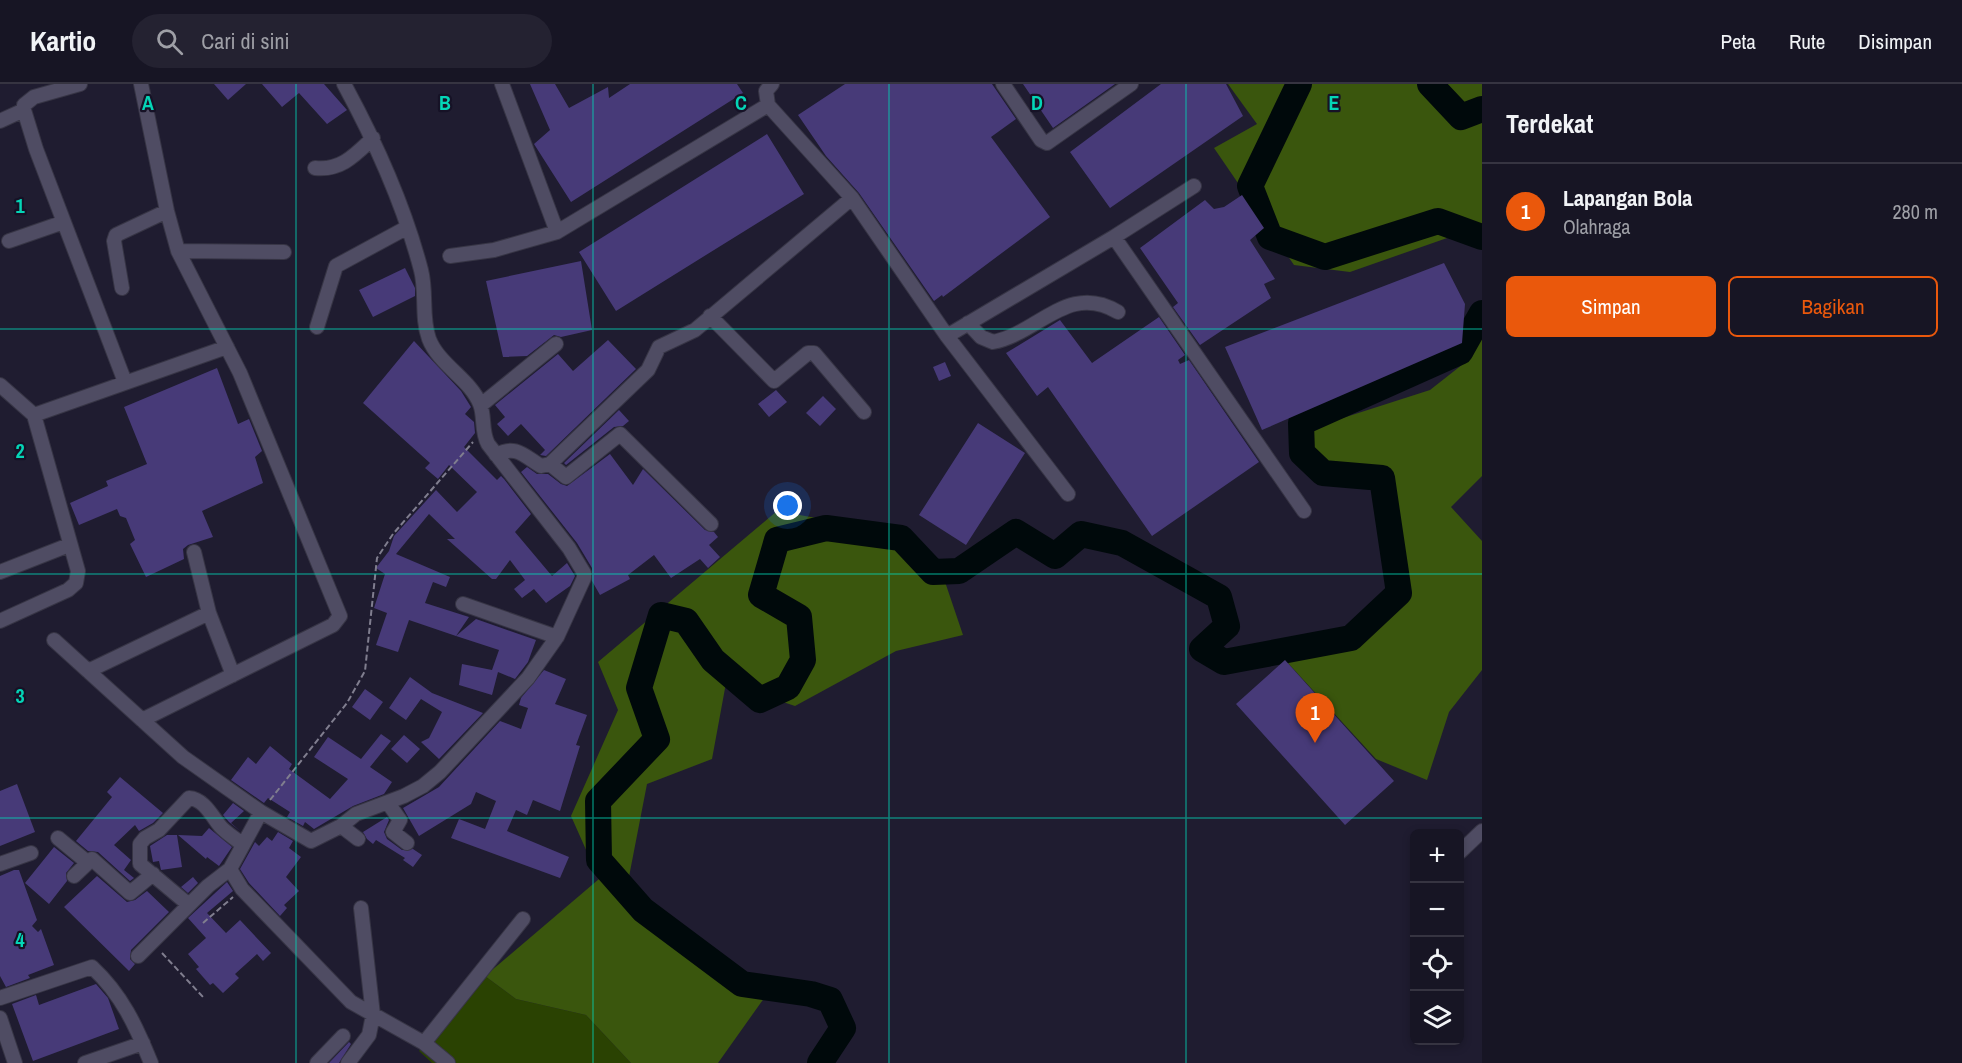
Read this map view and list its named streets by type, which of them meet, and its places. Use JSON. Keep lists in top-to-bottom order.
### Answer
{
  "page": {
    "header": "Kartio",
    "search": "Cari di sini",
    "nav": ["Peta", "Rute", "Disimpan"],
    "heading": "Terdekat",
    "list": [
      {
        "mark": "1",
        "name": "Lapangan Bola",
        "note": "Olahraga",
        "value": "280 m"
      }
    ],
    "buttons": ["Simpan", "Bagikan"],
    "pins": "1",
    "map_buttons": ["+", "−"]
  },
  "grid": {
    "columns": [
      "A",
      "B",
      "C",
      "D",
      "E"
    ],
    "rows": [
      "1",
      "2",
      "3",
      "4"
    ]
  }
}
